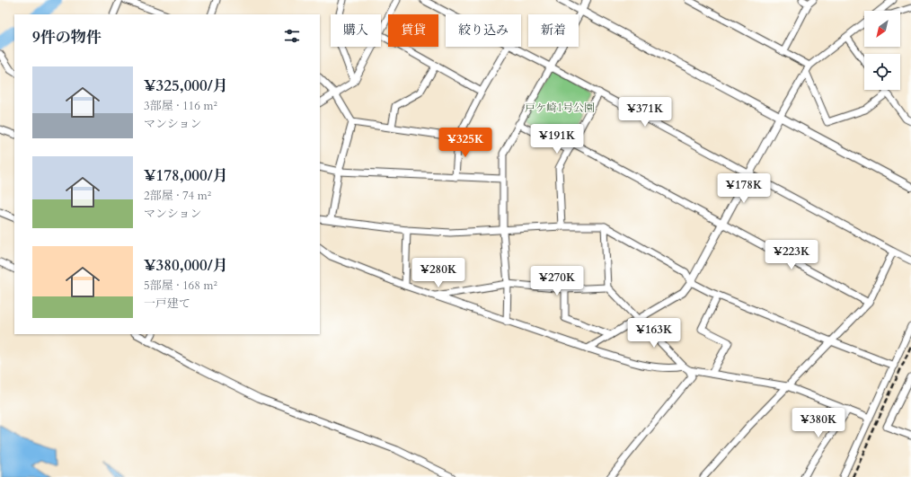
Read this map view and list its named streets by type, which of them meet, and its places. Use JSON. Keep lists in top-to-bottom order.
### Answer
{
  "parks": ["戸ケ崎1号公園"],
  "north": "bottom left",
  "page": {
    "chip": [
      "購入",
      "賃貸",
      "絞り込み",
      "新着"
    ],
    "heading": "9件の物件",
    "list": [
      {
        "name": "¥325,000/月",
        "note": "3部屋 · 116 m² · マンション"
      },
      {
        "name": "¥178,000/月",
        "note": "2部屋 · 74 m² · マンション"
      },
      {
        "name": "¥380,000/月",
        "note": "5部屋 · 168 m² · 一戸建て"
      }
    ],
    "price": [
      "¥371K",
      "¥191K",
      "¥325K",
      "¥178K",
      "¥223K",
      "¥280K",
      "¥270K",
      "¥163K",
      "¥380K"
    ]
  }
}
